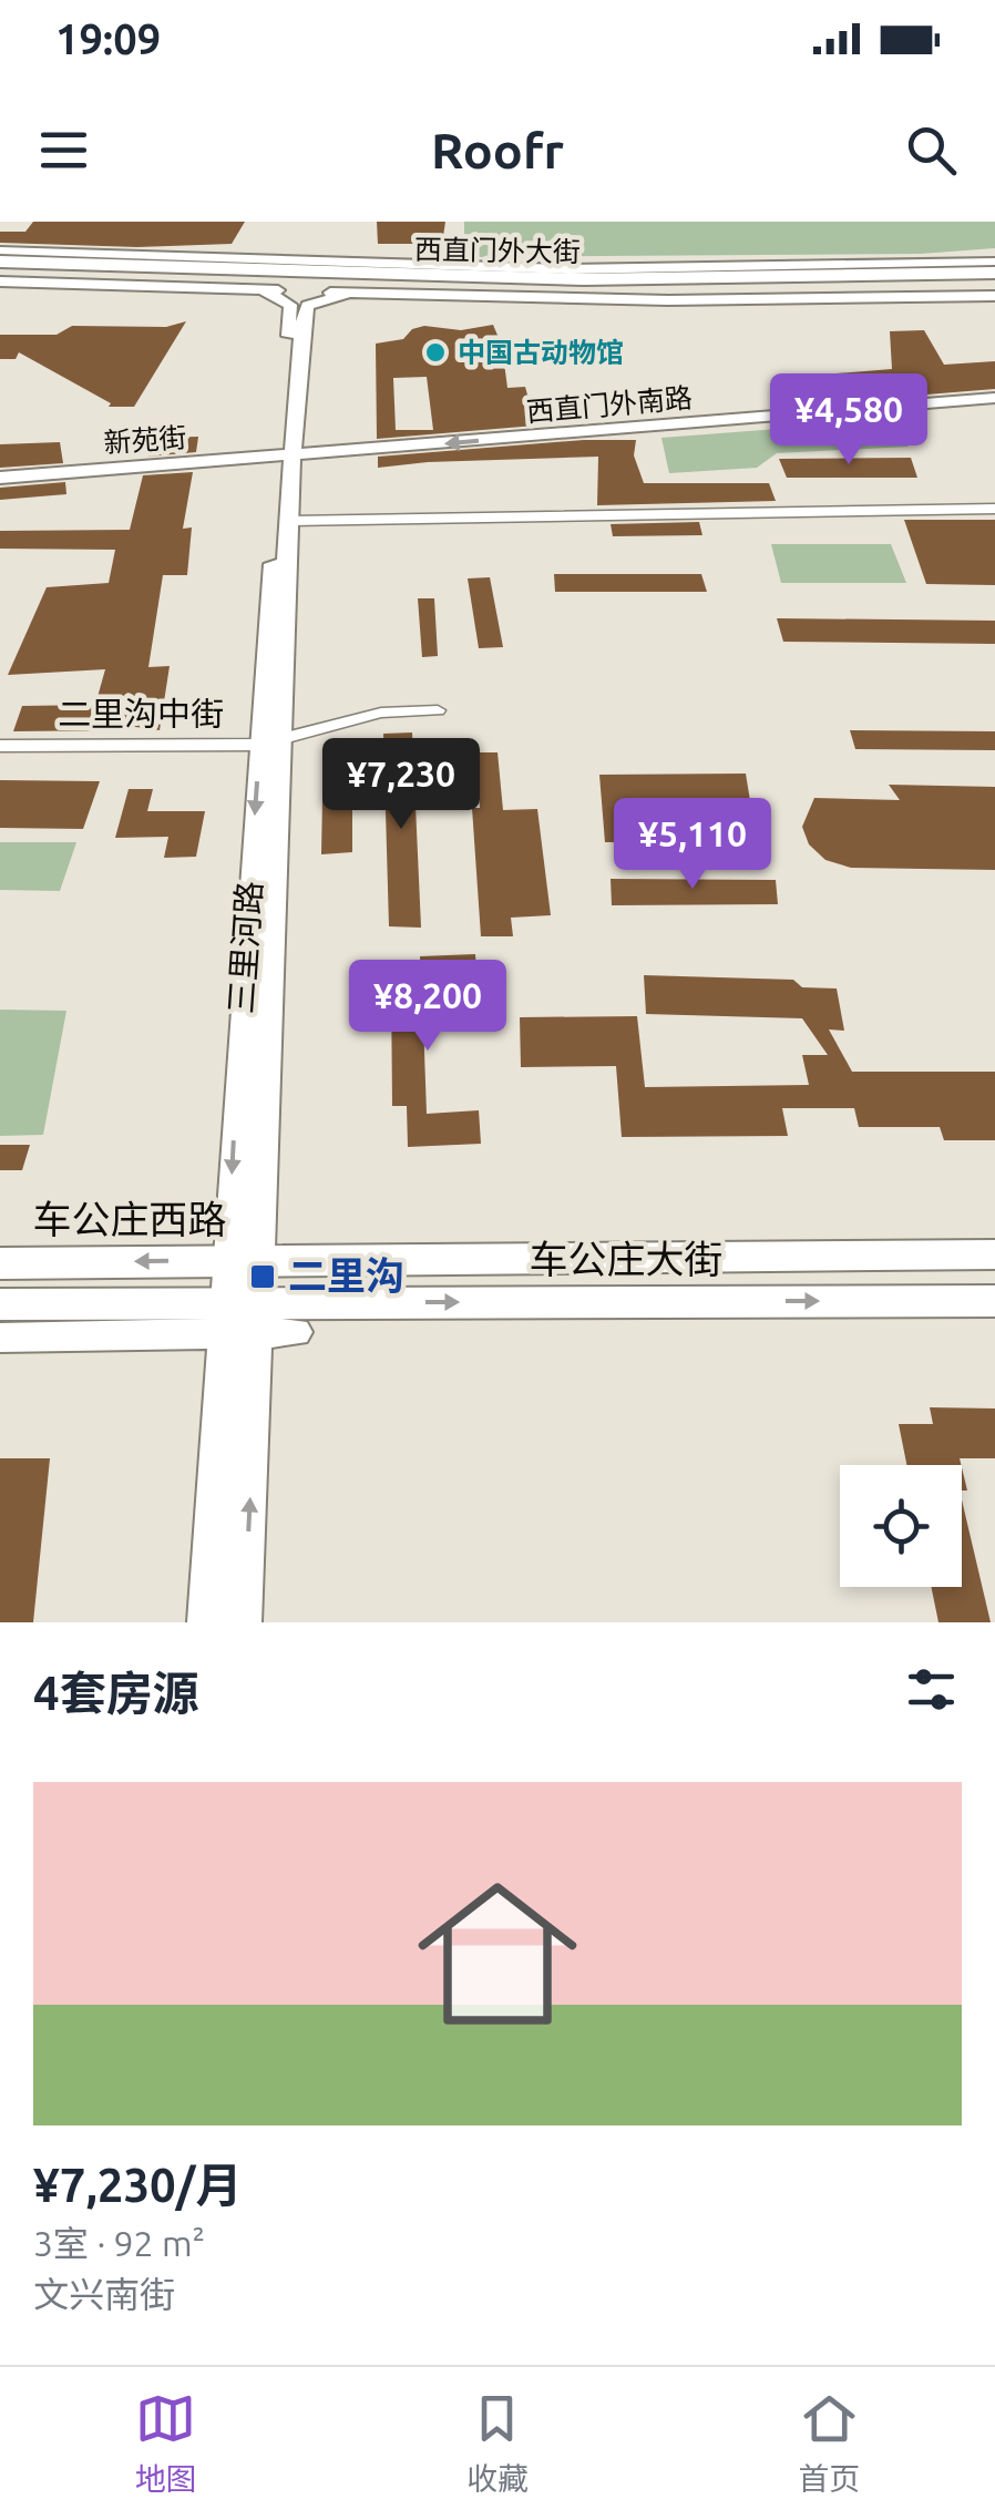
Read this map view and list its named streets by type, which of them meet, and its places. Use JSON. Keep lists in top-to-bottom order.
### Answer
{
  "streets": {
    "highway": ["西直门外大街"],
    "main road": ["车公庄西路", "车公庄大街"],
    "street": [
      "西直门外南路",
      "新苑街",
      "二里沟中街",
      "三里河路"
    ]
  },
  "crossings": [
    ["西直门外大街", "三里河路"],
    ["西直门外南路", "新苑街"],
    ["西直门外南路", "三里河路"],
    ["新苑街", "三里河路"],
    ["二里沟中街", "三里河路"],
    ["三里河路", "车公庄西路"],
    ["三里河路", "车公庄大街"],
    ["车公庄西路", "车公庄大街"]
  ],
  "places": {
    "other": ["中国古动物馆"],
    "transit": ["二里沟"]
  },
  "page": {
    "status": "19:09",
    "header": "Roofr",
    "price": [
      "¥4,580",
      "¥7,230",
      "¥5,110",
      "¥8,200"
    ],
    "heading": "4套房源",
    "list": [
      {
        "name": "¥7,230/月",
        "note": "3室 · 92 m² · 文兴南街"
      }
    ],
    "tabs": ["地图", "收藏", "首页"]
  }
}
